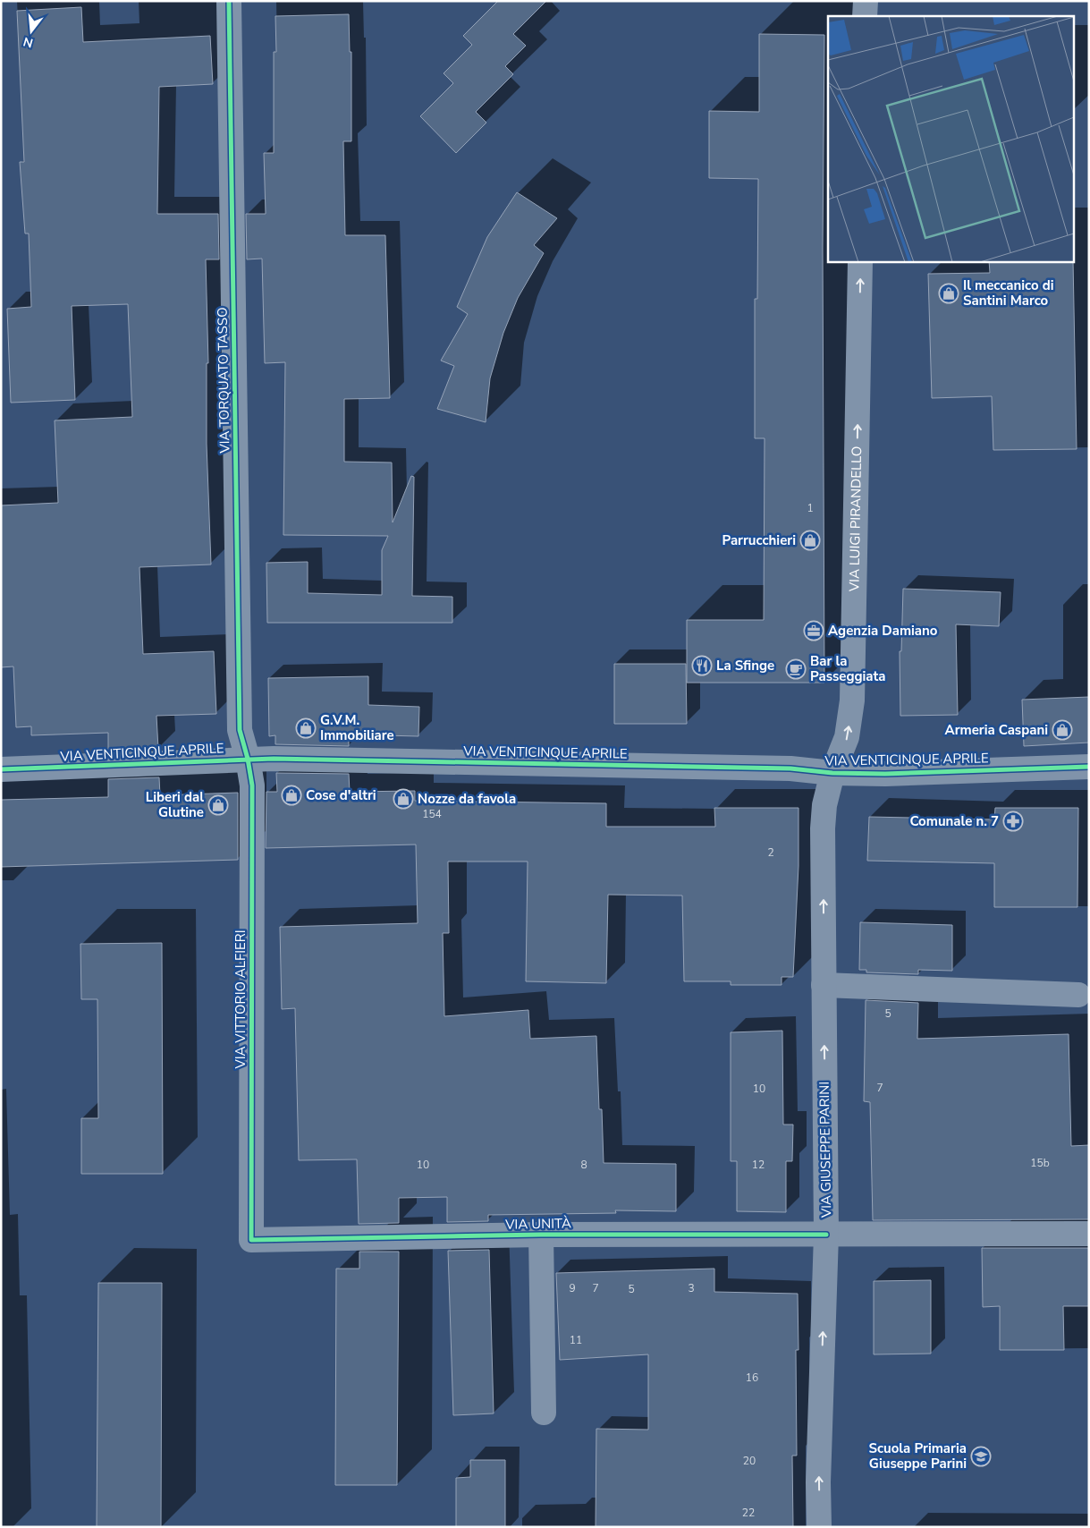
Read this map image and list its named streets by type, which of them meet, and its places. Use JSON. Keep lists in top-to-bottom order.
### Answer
{
  "streets": {
    "street": [
      "VIA TORQUATO TASSO",
      "VIA LUIGI PIRANDELLO",
      "VIA VENTICINQUE APRILE",
      "VIA VITTORIO ALFIERI",
      "VIA GIUSEPPE PARINI",
      "VIA UNITÀ"
    ]
  },
  "crossings": [
    ["VIA TORQUATO TASSO", "VIA VENTICINQUE APRILE"],
    ["VIA TORQUATO TASSO", "VIA VITTORIO ALFIERI"],
    ["VIA LUIGI PIRANDELLO", "VIA VENTICINQUE APRILE"],
    ["VIA LUIGI PIRANDELLO", "VIA GIUSEPPE PARINI"],
    ["VIA VENTICINQUE APRILE", "VIA VITTORIO ALFIERI"],
    ["VIA VENTICINQUE APRILE", "VIA GIUSEPPE PARINI"],
    ["VIA VITTORIO ALFIERI", "VIA UNITÀ"],
    ["VIA GIUSEPPE PARINI", "VIA UNITÀ"]
  ],
  "one_way": ["VIA LUIGI PIRANDELLO", "VIA GIUSEPPE PARINI"],
  "places": {
    "shop": [
      "Il meccanico di Santini Marco",
      "Parrucchieri",
      "G.V.M. Immobiliare",
      "Armeria Caspani",
      "Cose d'altri",
      "Nozze da favola",
      "Liberi dal Glutine"
    ],
    "office": ["Agenzia Damiano"],
    "restaurant": ["La Sfinge"],
    "cafe": ["Bar la Passeggiata"],
    "pharmacy": ["Comunale n. 7"],
    "school or university": ["Scuola Primaria Giuseppe Parini"]
  },
  "house_numbers": [
    "1",
    "154",
    "2",
    "5",
    "7",
    "10",
    "15b",
    "10",
    "8",
    "12",
    "9",
    "7",
    "3",
    "5",
    "11",
    "16",
    "20",
    "22"
  ],
  "north": "bottom"
}
